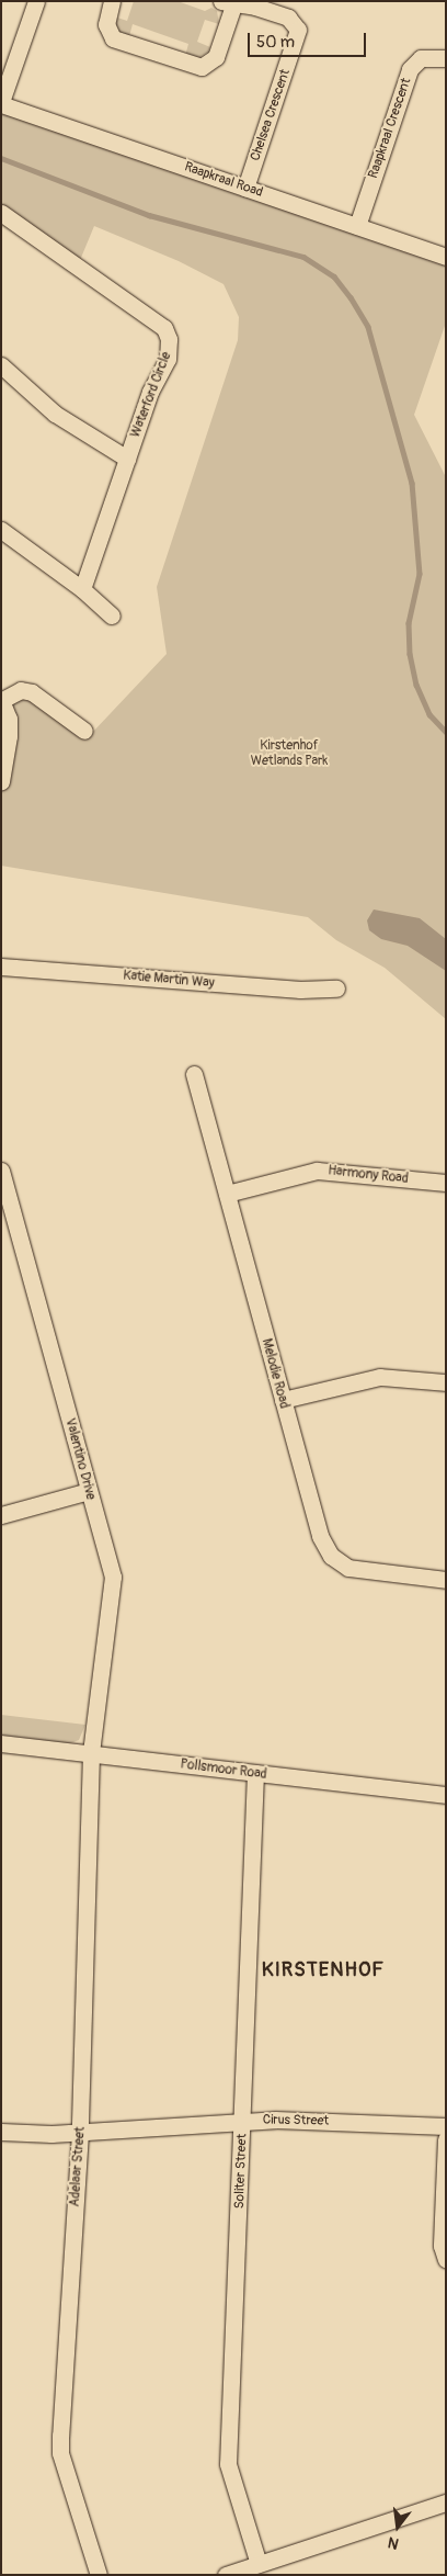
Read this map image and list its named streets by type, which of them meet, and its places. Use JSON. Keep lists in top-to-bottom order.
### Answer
{
  "streets": {
    "street": [
      "Chelsea Crescent",
      "Raapkraal Crescent",
      "Raapkraal Road",
      "Waterford Circle",
      "Katie Martin Way",
      "Harmony Road",
      "Melodie Road",
      "Valentino Drive",
      "Pollsmoor Road",
      "Cirus Street",
      "Adelaar Street",
      "Soliter Street"
    ]
  },
  "crossings": [
    ["Chelsea Crescent", "Raapkraal Road"],
    ["Raapkraal Crescent", "Raapkraal Road"],
    ["Harmony Road", "Melodie Road"],
    ["Valentino Drive", "Pollsmoor Road"],
    ["Valentino Drive", "Adelaar Street"],
    ["Pollsmoor Road", "Adelaar Street"],
    ["Pollsmoor Road", "Soliter Street"],
    ["Cirus Street", "Adelaar Street"],
    ["Cirus Street", "Soliter Street"]
  ],
  "districts": ["KIRSTENHOF"],
  "parks": ["Kirstenhof Wetlands Park"],
  "scale_bar": "50 m",
  "north": "bottom"
}
